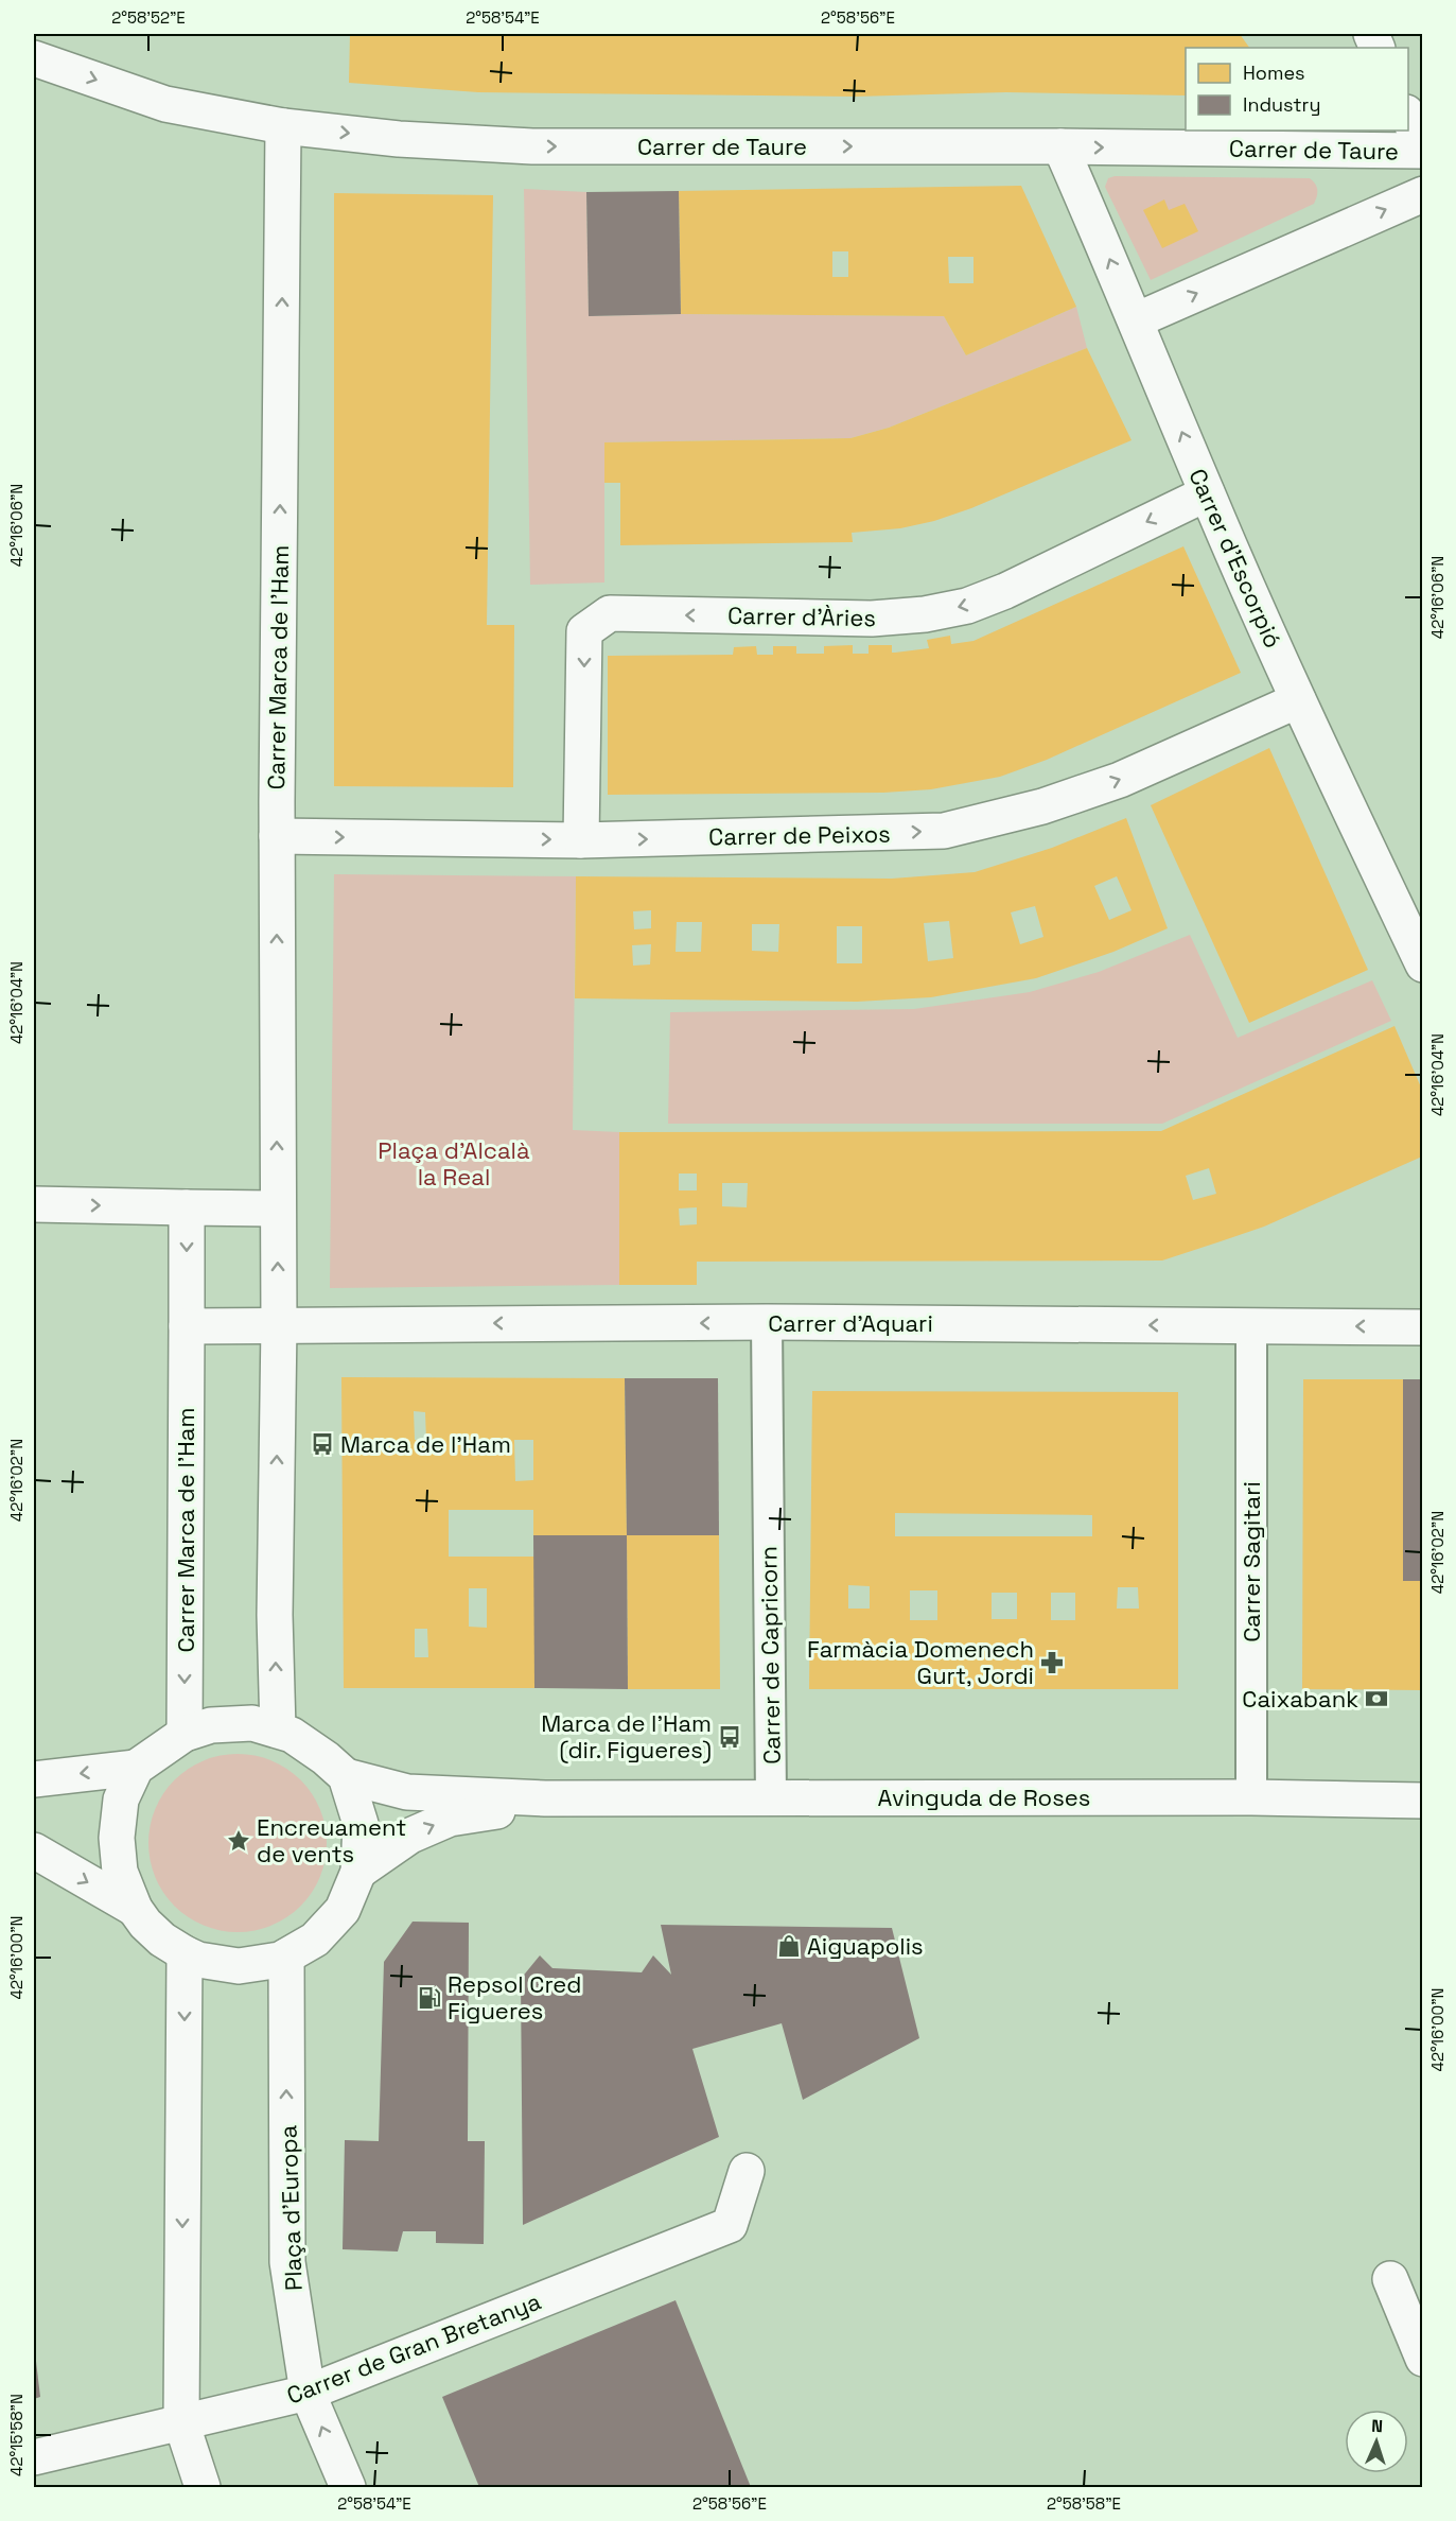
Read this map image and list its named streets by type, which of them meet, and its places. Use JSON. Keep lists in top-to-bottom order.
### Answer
{
  "streets": {
    "street": [
      "Carrer de Taure",
      "Carrer d'Escorpió",
      "Carrer d'Àries",
      "Carrer Marca de l'Ham",
      "Carrer de Peixos",
      "Carrer d'Aquari",
      "Carrer Sagitari",
      "Carrer de Capricorn",
      "Avinguda de Roses",
      "Plaça d'Europa",
      "Carrer de Gran Bretanya"
    ]
  },
  "crossings": [
    ["Carrer de Taure", "Carrer d'Escorpió"],
    ["Carrer de Taure", "Carrer Marca de l'Ham"],
    ["Carrer d'Escorpió", "Carrer d'Àries"],
    ["Carrer d'Escorpió", "Carrer de Peixos"],
    ["Carrer d'Àries", "Carrer de Peixos"],
    ["Carrer Marca de l'Ham", "Carrer de Peixos"],
    ["Carrer Marca de l'Ham", "Carrer d'Aquari"],
    ["Carrer d'Aquari", "Carrer Sagitari"],
    ["Carrer d'Aquari", "Carrer de Capricorn"],
    ["Carrer Sagitari", "Avinguda de Roses"],
    ["Carrer de Capricorn", "Avinguda de Roses"],
    ["Plaça d'Europa", "Carrer de Gran Bretanya"]
  ],
  "one_way": [
    "Carrer de Taure",
    "Carrer d'Escorpió",
    "Carrer d'Àries",
    "Carrer de Peixos",
    "Carrer d'Aquari"
  ],
  "parks": ["Plaça d'Alcalà la Real"],
  "places": {
    "bus stop": ["Marca de l'Ham", "Marca de l'Ham (dir. Figueres)"],
    "pharmacy": ["Farmàcia Domenech Gurt, Jordi"],
    "bank": ["Caixabank"],
    "place": ["Encreuament de vents"],
    "shop": ["Aiguapolis"],
    "fuel station": ["Repsol Cred Figueres"]
  },
  "legend": ["Homes", "Industry"],
  "north": "top",
  "coordinates": [
    "2°58'52\"E",
    "2°58'54\"E",
    "2°58'56\"E",
    "42°16'06\"N",
    "42°16'04\"N",
    "42°16'02\"N",
    "42°16'00\"N",
    "42°15'58\"N",
    "2°58'58\"E"
  ]
}
